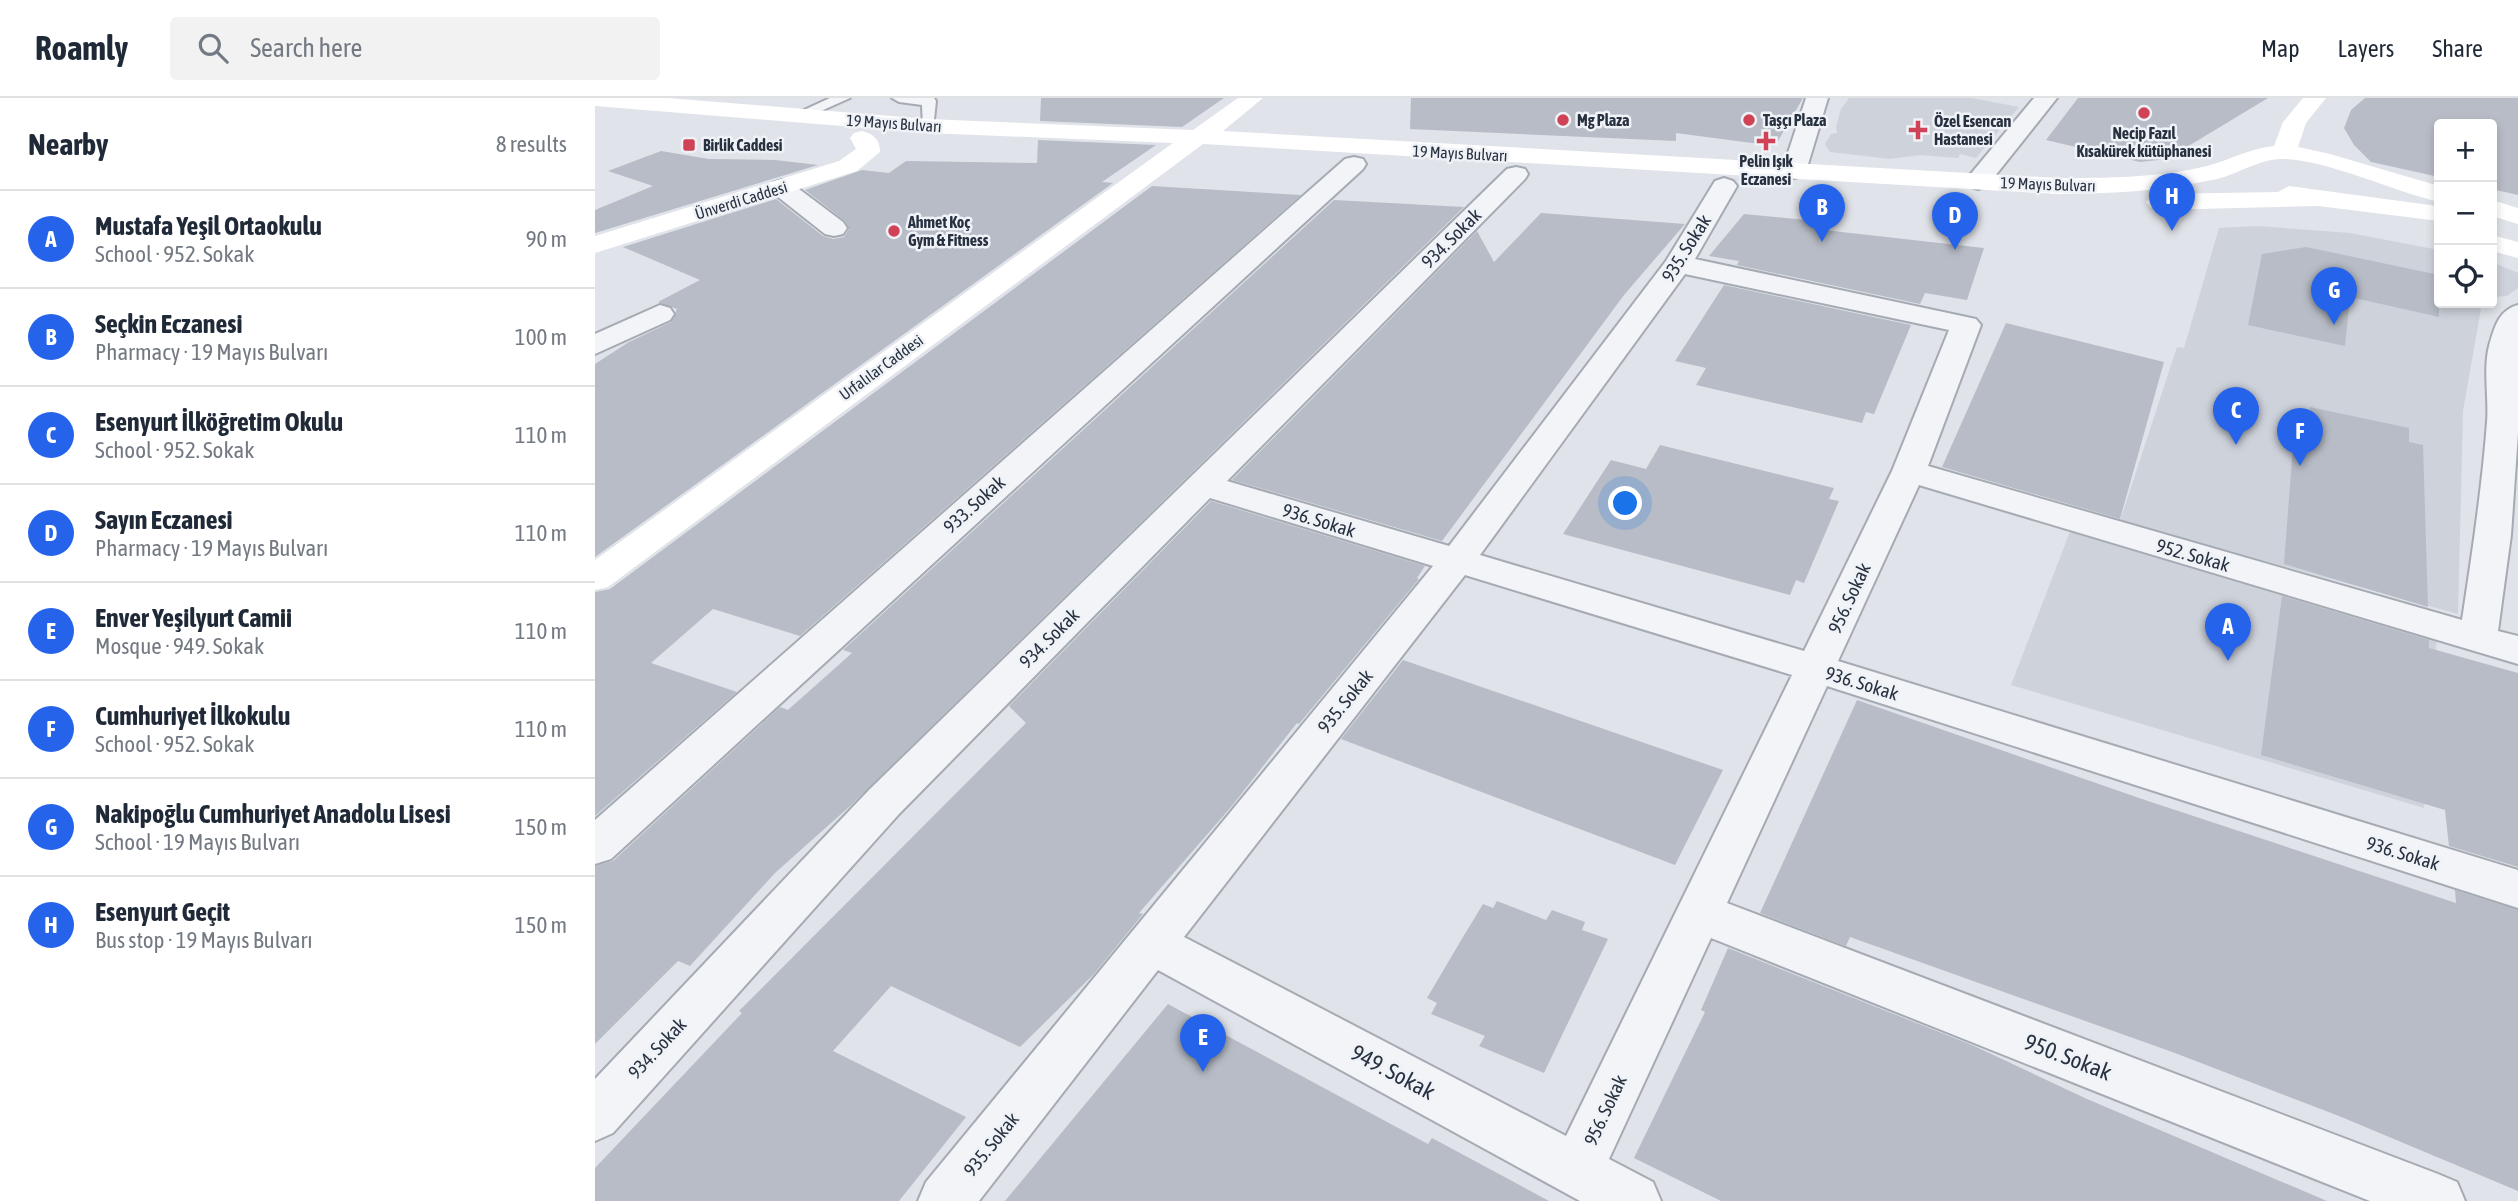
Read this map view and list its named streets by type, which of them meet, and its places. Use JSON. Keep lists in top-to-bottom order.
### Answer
{
  "streets": {
    "main road": ["19 Mayıs Bulvarı", "Ünverdi Caddesi", "Urfalılar Caddesi"],
    "street": [
      "934. Sokak",
      "935. Sokak",
      "933. Sokak",
      "936. Sokak",
      "952. Sokak",
      "956. Sokak",
      "950. Sokak",
      "949. Sokak"
    ]
  },
  "crossings": [
    ["19 Mayıs Bulvarı", "Ünverdi Caddesi"],
    ["19 Mayıs Bulvarı", "934. Sokak"],
    ["19 Mayıs Bulvarı", "935. Sokak"],
    ["19 Mayıs Bulvarı", "Urfalılar Caddesi"],
    ["19 Mayıs Bulvarı", "933. Sokak"],
    ["934. Sokak", "936. Sokak"],
    ["935. Sokak", "936. Sokak"],
    ["935. Sokak", "956. Sokak"],
    ["935. Sokak", "949. Sokak"],
    ["936. Sokak", "956. Sokak"],
    ["952. Sokak", "956. Sokak"],
    ["956. Sokak", "950. Sokak"],
    ["956. Sokak", "949. Sokak"]
  ],
  "places": {
    "other": [
      "Necip Fazıl Kısakürek kütüphanesi",
      "Mg Plaza",
      "Taşçı Plaza",
      "Ahmet Koç Gym & Fitness"
    ],
    "health": ["Özel Esencan Hastanesi", "Pelin Işık Eczanesi"],
    "transit": ["Birlik Caddesi"]
  },
  "page": {
    "header": "Roamly",
    "search": "Search here",
    "nav": ["Map", "Layers", "Share"],
    "heading": ["Nearby", "8 results"],
    "map_buttons": ["+", "−"],
    "pins": [
      "H",
      "B",
      "D",
      "G",
      "C",
      "F",
      "A",
      "E"
    ],
    "list": [
      {
        "mark": "A",
        "name": "Mustafa Yeşil Ortaokulu",
        "note": "School · 952. Sokak",
        "value": "90 m"
      },
      {
        "mark": "B",
        "name": "Seçkin Eczanesi",
        "note": "Pharmacy · 19 Mayıs Bulvarı",
        "value": "100 m"
      },
      {
        "mark": "C",
        "name": "Esenyurt İlköğretim Okulu",
        "note": "School · 952. Sokak",
        "value": "110 m"
      },
      {
        "mark": "D",
        "name": "Sayın Eczanesi",
        "note": "Pharmacy · 19 Mayıs Bulvarı",
        "value": "110 m"
      },
      {
        "mark": "E",
        "name": "Enver Yeşilyurt Camii",
        "note": "Mosque · 949. Sokak",
        "value": "110 m"
      },
      {
        "mark": "F",
        "name": "Cumhuriyet İlkokulu",
        "note": "School · 952. Sokak",
        "value": "110 m"
      },
      {
        "mark": "G",
        "name": "Nakipoğlu Cumhuriyet Anadolu Lisesi",
        "note": "School · 19 Mayıs Bulvarı",
        "value": "150 m"
      },
      {
        "mark": "H",
        "name": "Esenyurt Geçit",
        "note": "Bus stop · 19 Mayıs Bulvarı",
        "value": "150 m"
      }
    ]
  }
}
